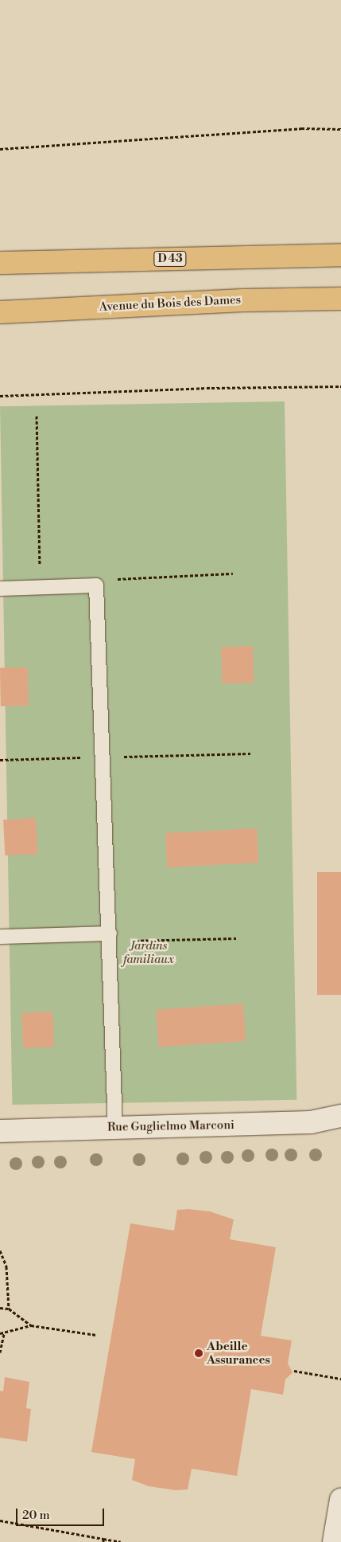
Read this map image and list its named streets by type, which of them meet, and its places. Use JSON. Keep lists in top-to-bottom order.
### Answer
{
  "streets": {
    "highway": ["D 43", "Avenue du Bois des Dames"],
    "street": ["Rue Guglielmo Marconi"]
  },
  "parks": ["Jardins familiaux"],
  "places": ["Abeille Assurances"],
  "scale_bar": "20 m"
}
